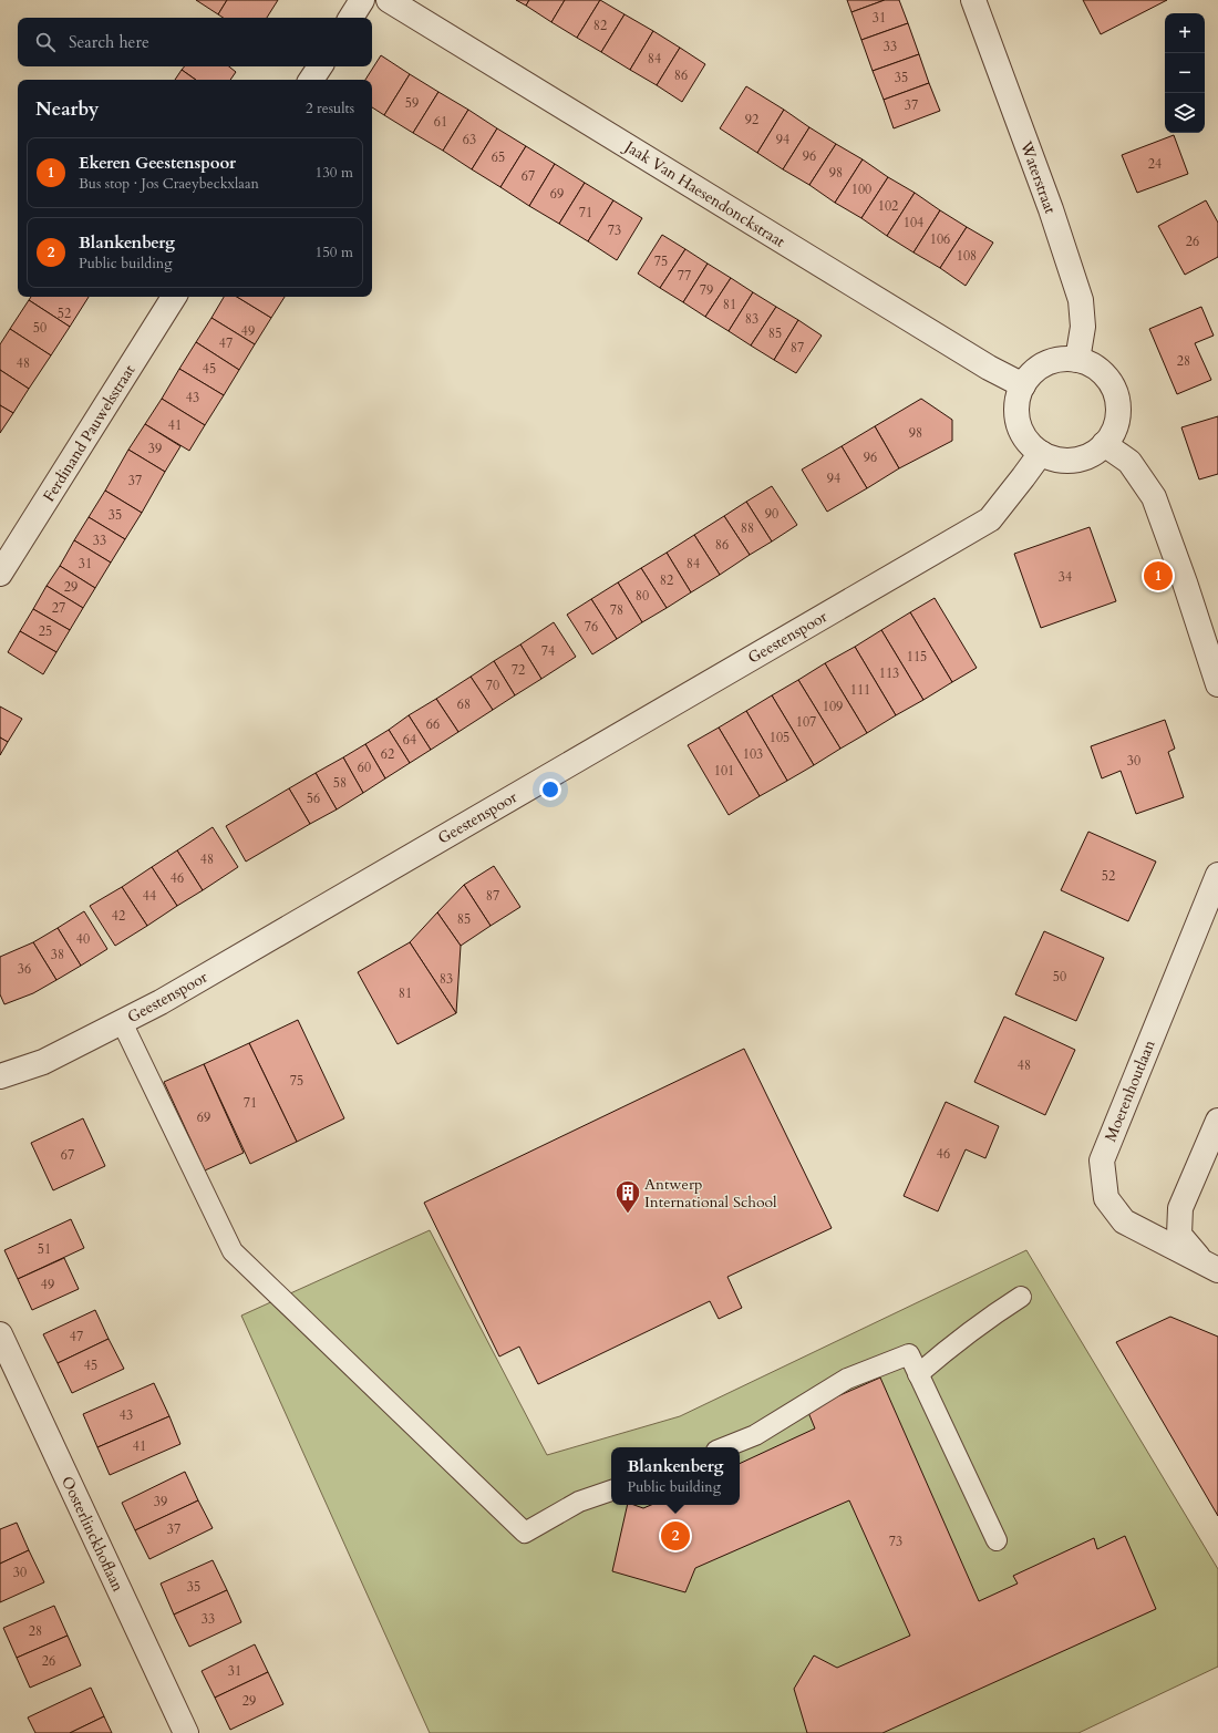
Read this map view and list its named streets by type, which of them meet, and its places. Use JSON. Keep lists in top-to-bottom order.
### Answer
{
  "streets": {
    "street": [
      "Waterstraat",
      "Jaak Van Haesendonckstraat",
      "Ferdinand Pauwelsstraat",
      "Geestenspoor",
      "Moerenhoutlaan",
      "Oosterlinckhoflaan"
    ]
  },
  "crossings": [
    ["Waterstraat", "Jaak Van Haesendonckstraat"],
    ["Waterstraat", "Geestenspoor"],
    ["Jaak Van Haesendonckstraat", "Geestenspoor"]
  ],
  "places": {
    "building": ["Antwerp International School"]
  },
  "house_numbers": [
    "31",
    "82",
    "33",
    "84",
    "86",
    "35",
    "59",
    "37",
    "92",
    "61",
    "63",
    "94",
    "96",
    "65",
    "24",
    "98",
    "67",
    "100",
    "69",
    "102",
    "71",
    "104",
    "73",
    "106",
    "26",
    "108",
    "75",
    "77",
    "79",
    "81",
    "52",
    "83",
    "50",
    "49",
    "85",
    "47",
    "87",
    "28",
    "48",
    "45",
    "43",
    "41",
    "98",
    "39",
    "96",
    "94",
    "37",
    "90",
    "35",
    "88",
    "33",
    "86",
    "31",
    "84",
    "34",
    "82",
    "29",
    "80",
    "27",
    "78",
    "76",
    "25",
    "74",
    "115",
    "72",
    "113",
    "70",
    "111",
    "68",
    "109",
    "107",
    "66",
    "105",
    "64",
    "62",
    "103",
    "30",
    "60",
    "101",
    "58",
    "56",
    "48",
    "52",
    "46",
    "44",
    "87",
    "42",
    "85",
    "40",
    "38",
    "36",
    "50",
    "83",
    "81",
    "48",
    "75",
    "71",
    "69",
    "46",
    "67",
    "51",
    "49",
    "47",
    "45",
    "43",
    "41",
    "39",
    "37",
    "73",
    "30",
    "35",
    "33",
    "28",
    "26",
    "31",
    "29"
  ],
  "page": {
    "map_buttons": ["+", "−"],
    "search": "Search here",
    "heading": ["Nearby", "2 results"],
    "list": [
      {
        "mark": "1",
        "name": "Ekeren Geestenspoor",
        "note": "Bus stop · Jos Craeybeckxlaan",
        "value": "130 m"
      },
      {
        "mark": "2",
        "name": "Blankenberg",
        "note": "Public building",
        "value": "150 m"
      }
    ],
    "pins": ["1", "2"],
    "popup": ["Blankenberg", "Public building"]
  }
}
